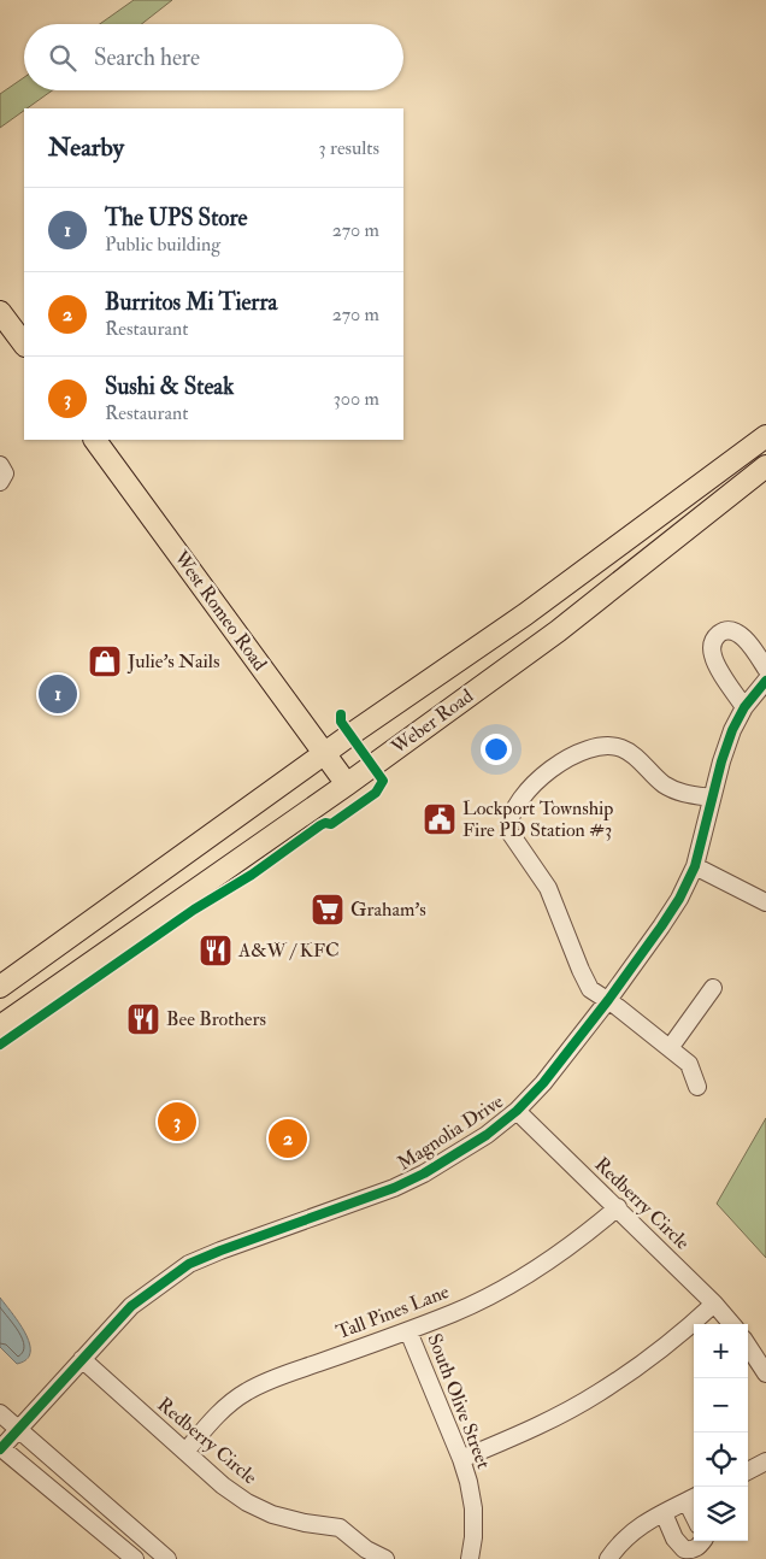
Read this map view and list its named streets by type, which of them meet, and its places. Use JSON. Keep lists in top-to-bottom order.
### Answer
{
  "streets": {
    "main road": ["West Romeo Road", "Weber Road"],
    "street": [
      "Magnolia Drive",
      "Redberry Circle",
      "Tall Pines Lane",
      "South Olive Street"
    ]
  },
  "crossings": [
    ["West Romeo Road", "Weber Road"],
    ["Magnolia Drive", "Redberry Circle"],
    ["Redberry Circle", "Tall Pines Lane"],
    ["Tall Pines Lane", "South Olive Street"]
  ],
  "places": {
    "shop": ["Julie's Nails"],
    "public building": ["Lockport Township Fire PD Station #3"],
    "supermarket": ["Graham's"],
    "restaurant": ["A&W / KFC", "Bee Brothers"]
  },
  "page": {
    "search": "Search here",
    "heading": ["Nearby", "3 results"],
    "list": [
      {
        "mark": "1",
        "name": "The UPS Store",
        "note": "Public building",
        "value": "270 m"
      },
      {
        "mark": "2",
        "name": "Burritos Mi Tierra",
        "note": "Restaurant",
        "value": "270 m"
      },
      {
        "mark": "3",
        "name": "Sushi & Steak",
        "note": "Restaurant",
        "value": "300 m"
      }
    ],
    "pins": ["1", "3", "2"],
    "map_buttons": ["+", "−"]
  }
}
